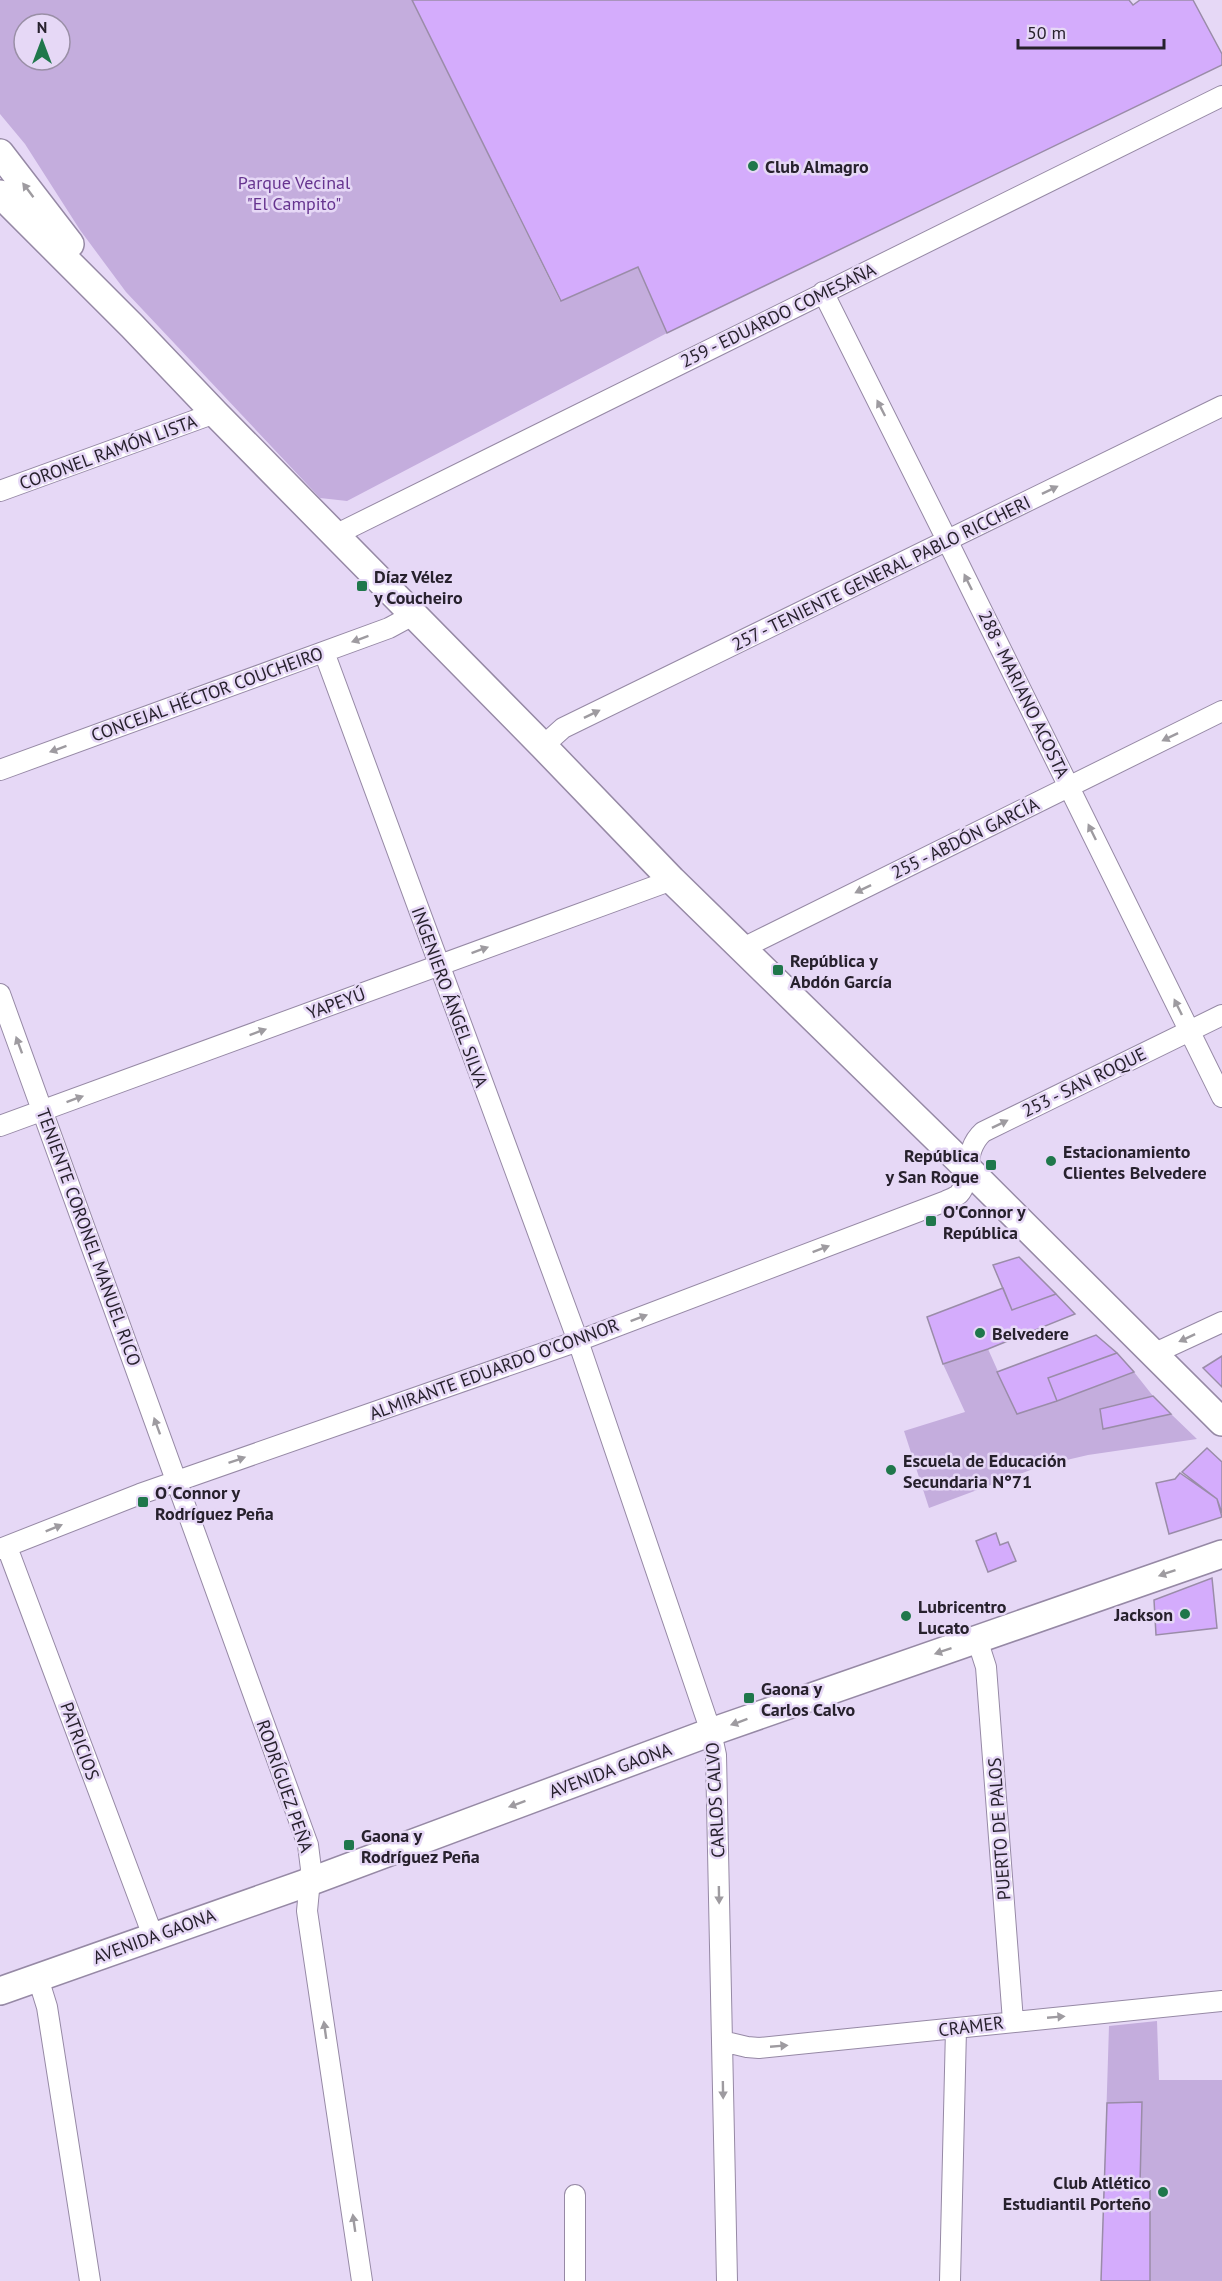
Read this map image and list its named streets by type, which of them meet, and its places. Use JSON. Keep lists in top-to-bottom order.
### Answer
{
  "streets": {
    "main road": ["AVENIDA GAONA"],
    "street": [
      "259 - EDUARDO COMESAÑA",
      "CORONEL RAMÓN LISTA",
      "257 - TENIENTE GENERAL PABLO RICCHERI",
      "CONCEJAL HÉCTOR COUCHEIRO",
      "288 - MARIANO ACOSTA",
      "255 - ABDÓN GARCÍA",
      "INGENIERO ÁNGEL SILVA",
      "YAPEYÚ",
      "253 - SAN ROQUE",
      "TENIENTE CORONEL MANUEL RICO",
      "ALMIRANTE EDUARDO O'CONNOR",
      "PATRICIOS",
      "RODRÍGUEZ PEÑA",
      "CARLOS CALVO",
      "PUERTO DE PALOS",
      "CRAMER"
    ]
  },
  "crossings": [
    ["259 - EDUARDO COMESAÑA", "288 - MARIANO ACOSTA"],
    ["257 - TENIENTE GENERAL PABLO RICCHERI", "288 - MARIANO ACOSTA"],
    ["CONCEJAL HÉCTOR COUCHEIRO", "INGENIERO ÁNGEL SILVA"],
    ["288 - MARIANO ACOSTA", "255 - ABDÓN GARCÍA"],
    ["288 - MARIANO ACOSTA", "253 - SAN ROQUE"],
    ["INGENIERO ÁNGEL SILVA", "YAPEYÚ"],
    ["INGENIERO ÁNGEL SILVA", "ALMIRANTE EDUARDO O'CONNOR"],
    ["INGENIERO ÁNGEL SILVA", "CARLOS CALVO"],
    ["YAPEYÚ", "TENIENTE CORONEL MANUEL RICO"],
    ["253 - SAN ROQUE", "ALMIRANTE EDUARDO O'CONNOR"],
    ["TENIENTE CORONEL MANUEL RICO", "ALMIRANTE EDUARDO O'CONNOR"],
    ["TENIENTE CORONEL MANUEL RICO", "RODRÍGUEZ PEÑA"],
    ["ALMIRANTE EDUARDO O'CONNOR", "PATRICIOS"],
    ["ALMIRANTE EDUARDO O'CONNOR", "RODRÍGUEZ PEÑA"],
    ["ALMIRANTE EDUARDO O'CONNOR", "CARLOS CALVO"],
    ["PATRICIOS", "AVENIDA GAONA"],
    ["AVENIDA GAONA", "RODRÍGUEZ PEÑA"],
    ["AVENIDA GAONA", "CARLOS CALVO"],
    ["AVENIDA GAONA", "PUERTO DE PALOS"],
    ["CARLOS CALVO", "CRAMER"],
    ["PUERTO DE PALOS", "CRAMER"]
  ],
  "one_way": [
    "257 - TENIENTE GENERAL PABLO RICCHERI",
    "CONCEJAL HÉCTOR COUCHEIRO",
    "288 - MARIANO ACOSTA",
    "255 - ABDÓN GARCÍA",
    "YAPEYÚ",
    "253 - SAN ROQUE",
    "TENIENTE CORONEL MANUEL RICO",
    "ALMIRANTE EDUARDO O'CONNOR",
    "AVENIDA GAONA",
    "RODRÍGUEZ PEÑA",
    "CARLOS CALVO",
    "CRAMER"
  ],
  "parks": ["Parque Vecinal \"El Campito\""],
  "places": {
    "other": [
      "Club Almagro",
      "Estacionamiento Clientes Belvedere",
      "Belvedere",
      "Escuela de Educación Secundaria N°71",
      "Jackson",
      "Lubricentro Lucato",
      "Club Atlético Estudiantil Porteño"
    ],
    "transit": [
      "Díaz Vélez y Coucheiro",
      "República y Abdón García",
      "República y San Roque",
      "O'Connor y República",
      "O´Connor y Rodríguez Peña",
      "Gaona y Carlos Calvo",
      "Gaona y Rodríguez Peña"
    ]
  },
  "scale_bar": "50 m",
  "north": "top"
}
